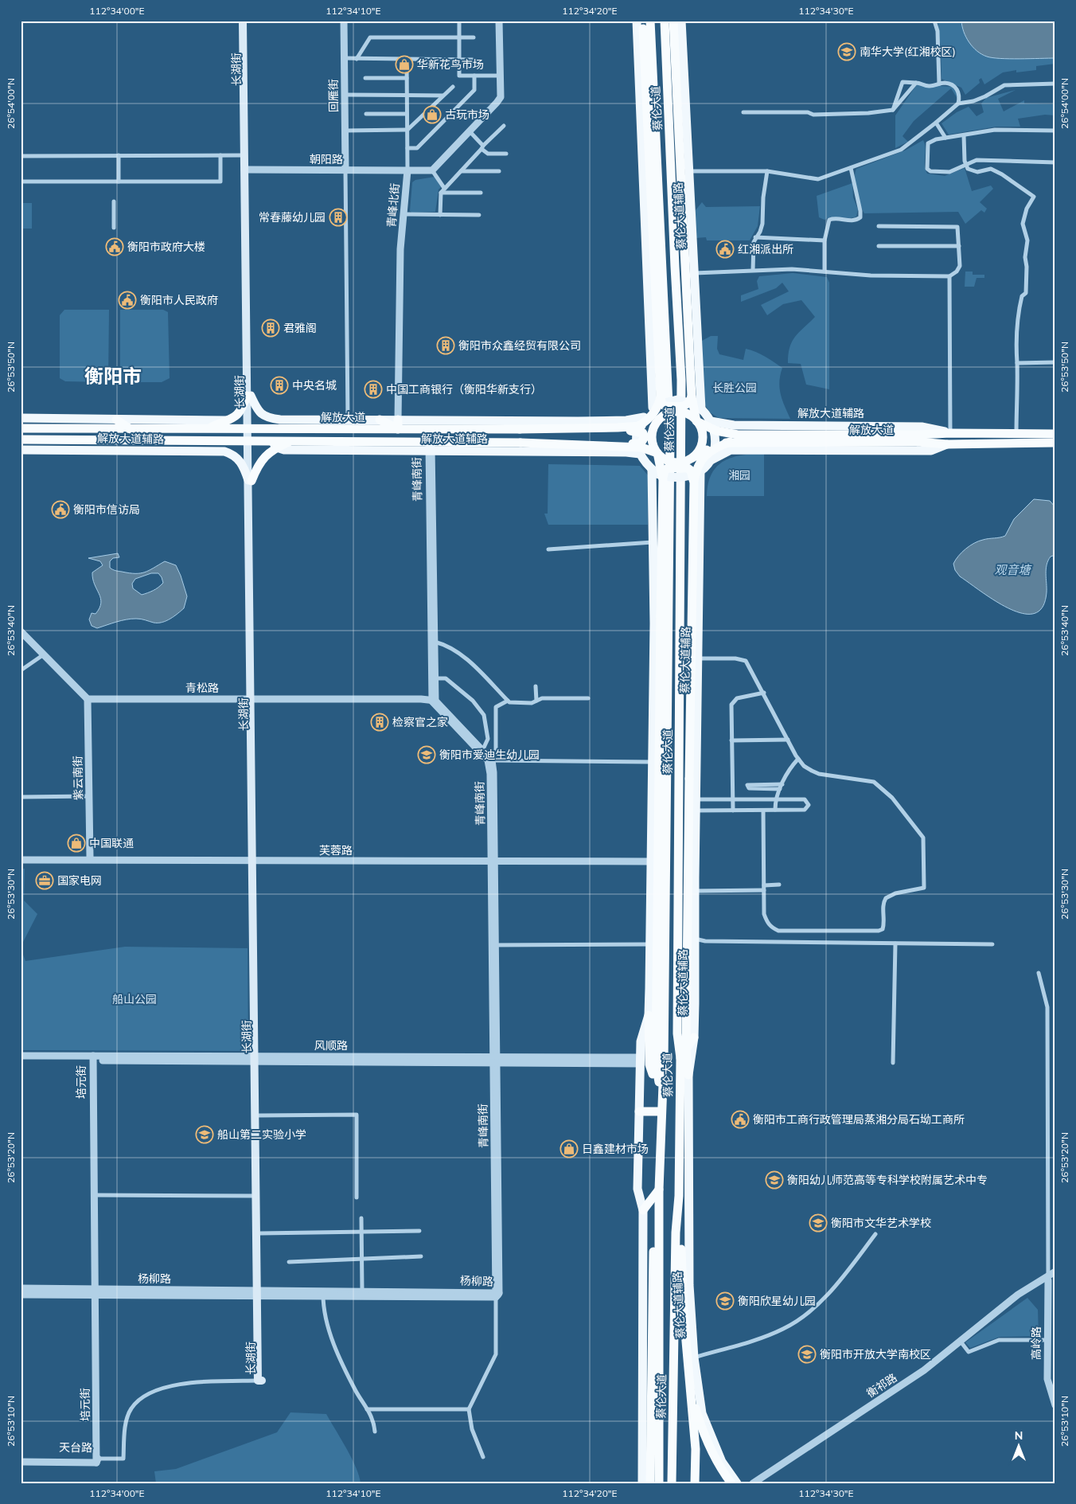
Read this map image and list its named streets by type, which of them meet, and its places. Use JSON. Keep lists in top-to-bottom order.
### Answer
{
  "streets": {
    "highway": ["蔡伦大道", "解放大道"],
    "main road": ["长湖街", "蔡伦大道辅路", "解放大道辅路"],
    "street": [
      "回雁街",
      "朝阳路",
      "青峰北街",
      "青峰南街",
      "青松路",
      "紫云南街",
      "芙蓉路",
      "风顺路",
      "培元街",
      "杨柳路",
      "高岭路",
      "衡祁路",
      "天台路"
    ]
  },
  "crossings": [
    ["长湖街", "朝阳路"],
    ["长湖街", "解放大道辅路"],
    ["长湖街", "解放大道"],
    ["长湖街", "青松路"],
    ["长湖街", "芙蓉路"],
    ["长湖街", "风顺路"],
    ["长湖街", "杨柳路"],
    ["回雁街", "朝阳路"],
    ["朝阳路", "青峰北街"],
    ["青峰北街", "解放大道辅路"],
    ["青峰北街", "解放大道"],
    ["解放大道辅路", "解放大道"],
    ["解放大道辅路", "青峰南街"],
    ["青峰南街", "青松路"],
    ["青峰南街", "芙蓉路"],
    ["青峰南街", "风顺路"],
    ["青峰南街", "杨柳路"],
    ["青松路", "紫云南街"],
    ["风顺路", "培元街"],
    ["培元街", "杨柳路"],
    ["培元街", "天台路"],
    ["高岭路", "衡祁路"]
  ],
  "districts": ["衡阳市"],
  "water": ["观音塘"],
  "parks": ["长胜公园", "湘园", "船山公园"],
  "places": {
    "school or university": [
      "南华大学(红湘校区)",
      "衡阳市爱迪生幼儿园",
      "船山第二实验小学",
      "衡阳幼儿师范高等专科学校附属艺术中专",
      "衡阳市文华艺术学校",
      "衡阳欣星幼儿园",
      "衡阳市开放大学南校区"
    ],
    "shop": [
      "华新花鸟市场",
      "古玩市场",
      "中国联通",
      "日鑫建材市场"
    ],
    "building": [
      "常春藤幼儿园",
      "君雅阁",
      "衡阳市众鑫经贸有限公司",
      "中央名城",
      "中国工商银行（衡阳华新支行）",
      "检察官之家"
    ],
    "public building": [
      "衡阳市政府大楼",
      "红湘派出所",
      "衡阳市人民政府",
      "衡阳市信访局",
      "衡阳市工商行政管理局蒸湘分局石坳工商所"
    ],
    "office": ["国家电网"]
  },
  "north": "top",
  "coordinates": [
    "112°34'00\"E",
    "112°34'10\"E",
    "112°34'20\"E",
    "112°34'30\"E",
    "26°54'00\"N",
    "26°53'50\"N",
    "26°53'40\"N",
    "26°53'30\"N",
    "26°53'20\"N",
    "26°53'10\"N"
  ]
}
